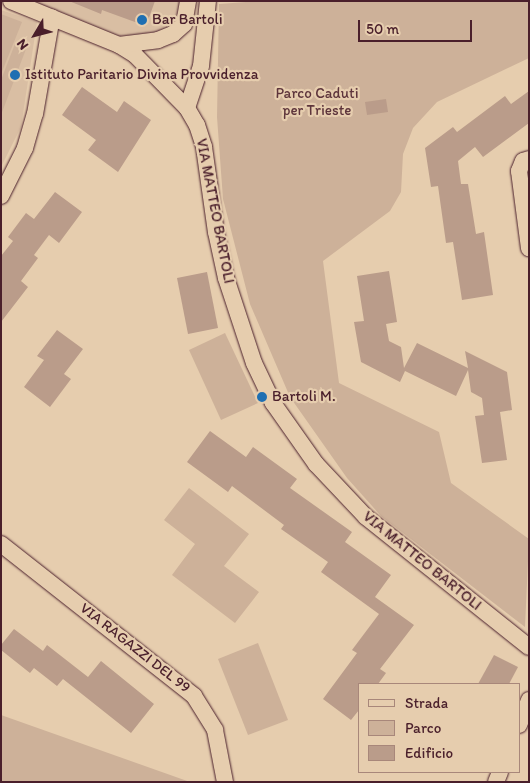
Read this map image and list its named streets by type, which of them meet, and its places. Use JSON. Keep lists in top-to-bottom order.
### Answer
{
  "streets": {
    "street": ["VIA MATTEO BARTOLI", "VIA RAGAZZI DEL 99"]
  },
  "parks": ["Parco Caduti per Trieste"],
  "places": ["Bar Bartoli", "Istituto Paritario Divina Provvidenza", "Bartoli M."],
  "legend": ["Strada", "Parco", "Edificio"],
  "scale_bar": "50 m",
  "north": "bottom left"
}
